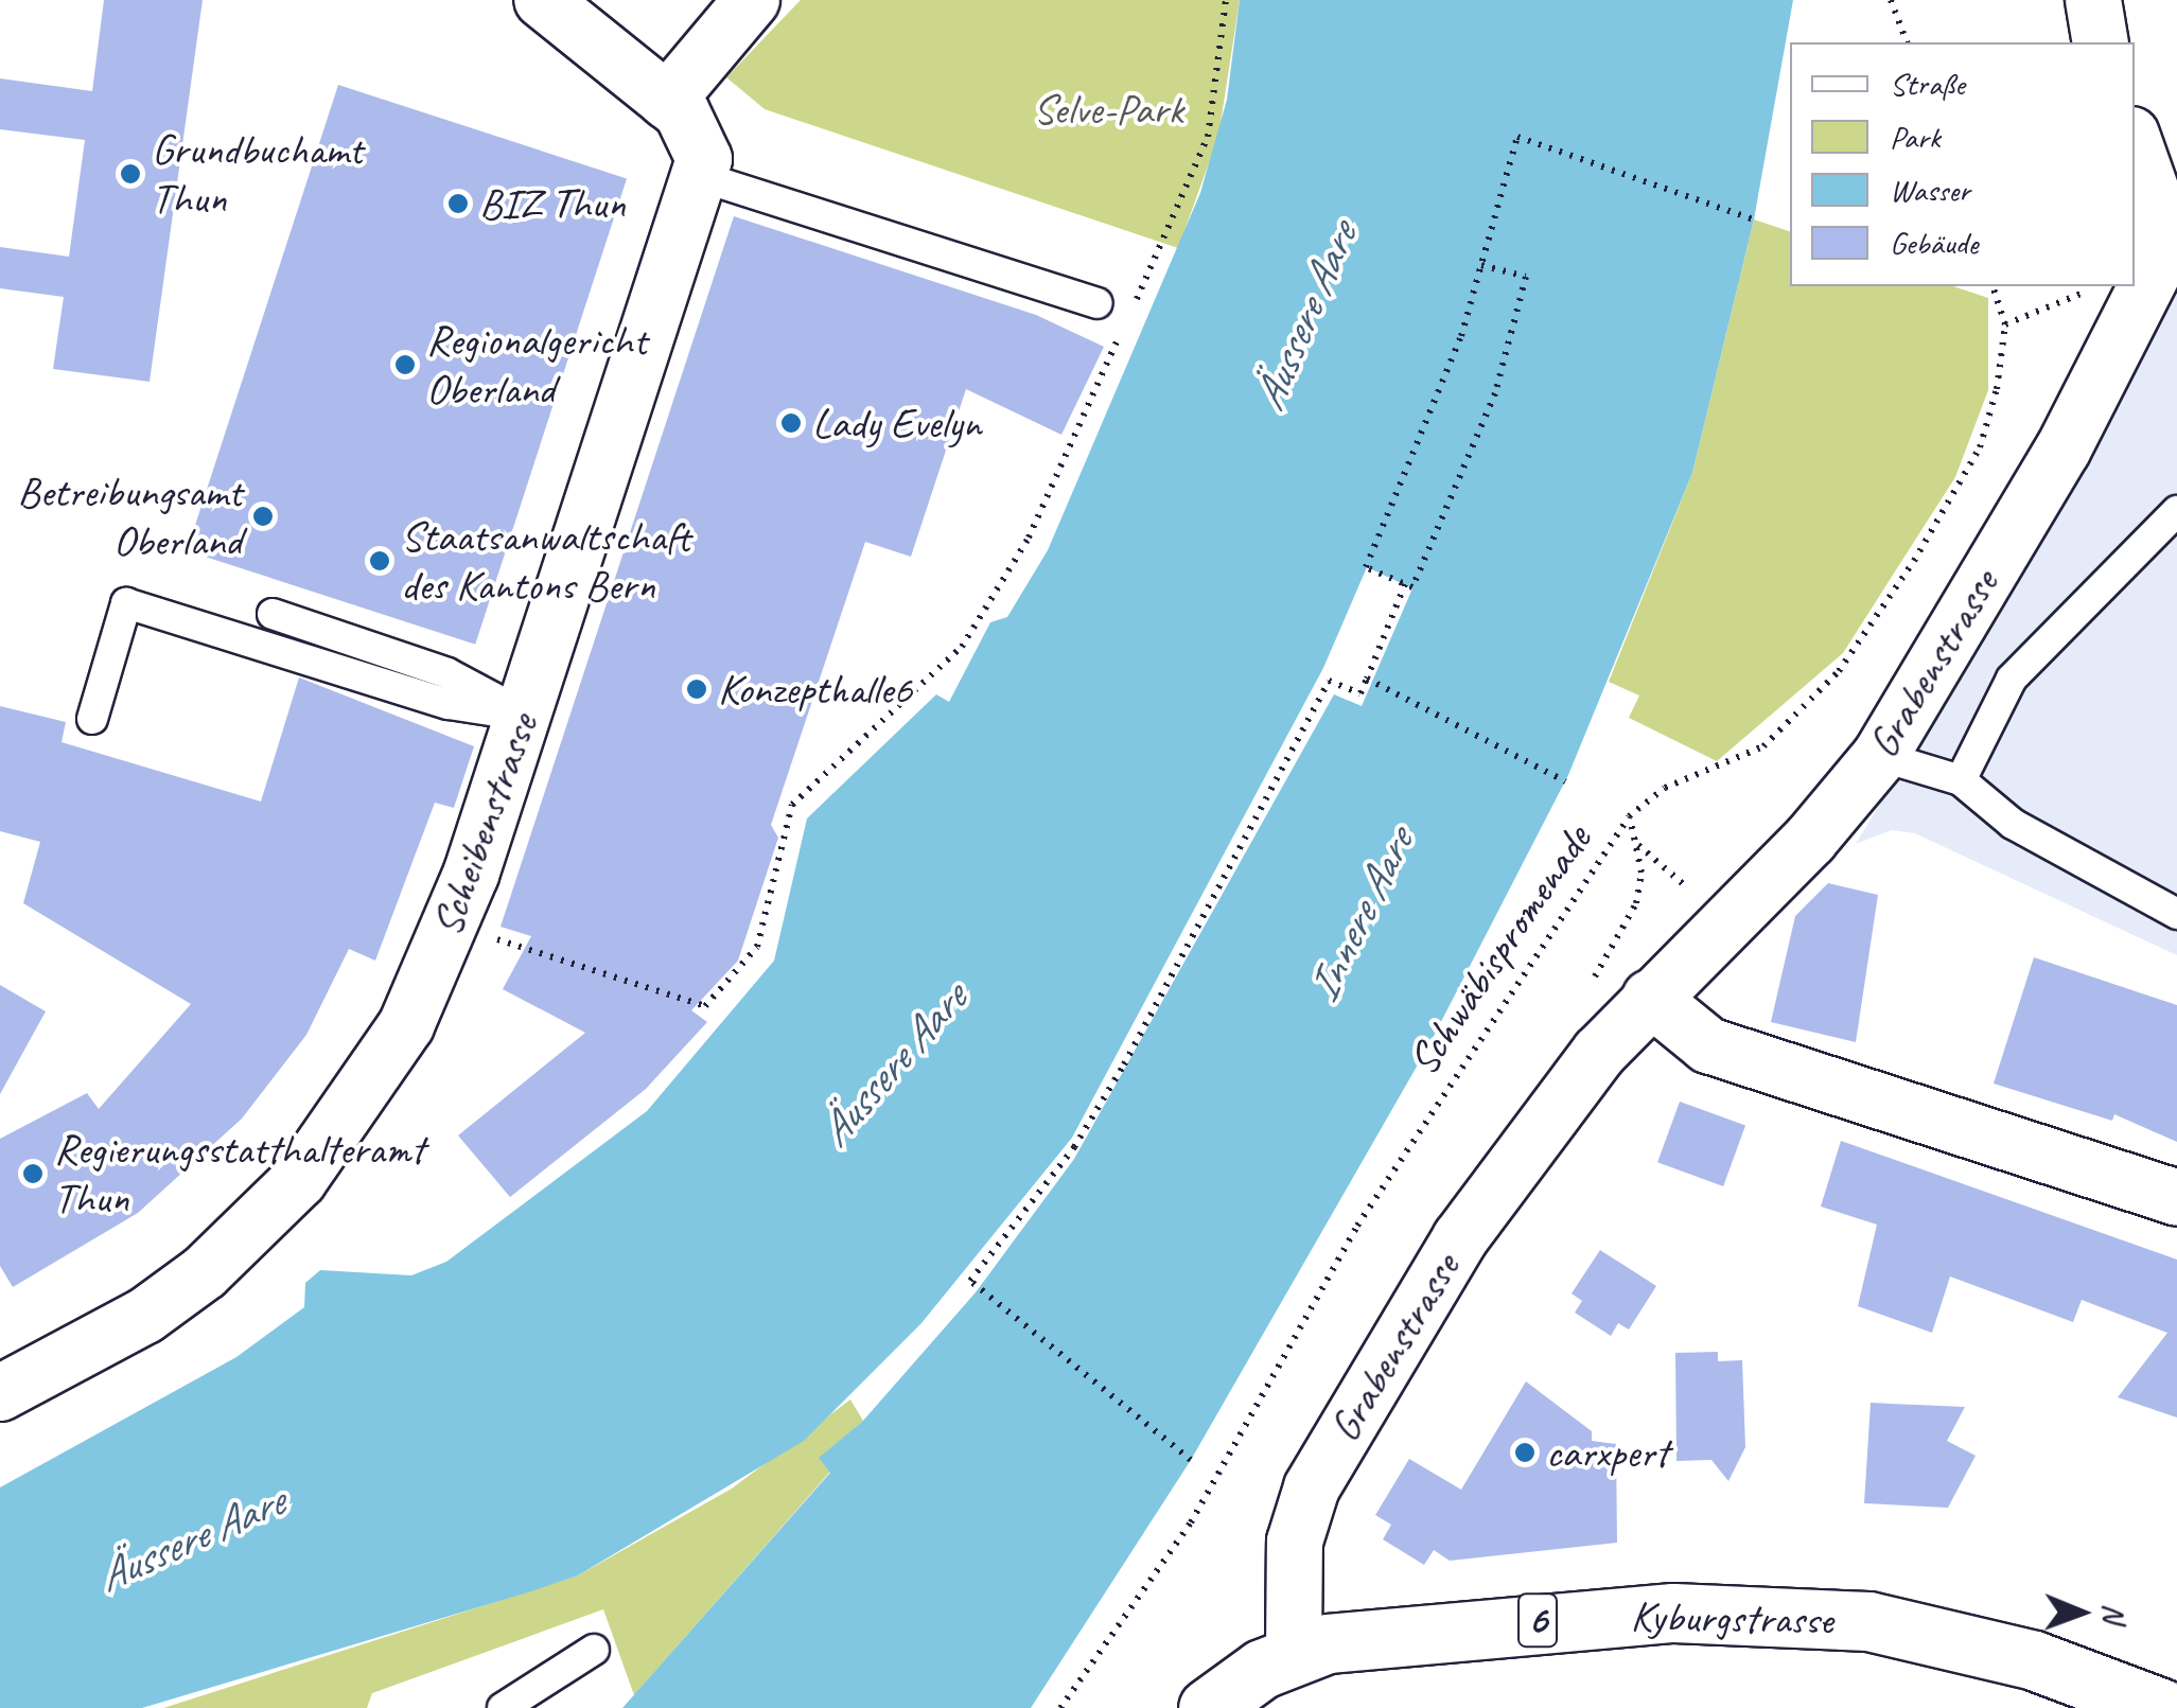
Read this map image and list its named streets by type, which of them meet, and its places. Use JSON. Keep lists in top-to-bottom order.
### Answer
{
  "streets": {
    "main road": ["Kyburgstrasse", "6"],
    "street": ["Grabenstrasse", "Scheibenstrasse"],
    "path": ["Schwäbispromenade"]
  },
  "crossings": [
    ["Grabenstrasse", "Kyburgstrasse"],
    ["Grabenstrasse", "6"],
    ["Kyburgstrasse", "6"]
  ],
  "water": ["Äussere Aare", "Innere Aare"],
  "parks": ["Selve-Park"],
  "places": [
    "Grundbuchamt Thun",
    "BIZ Thun",
    "Regionalgericht Oberland",
    "Lady Evelyn",
    "Betreibungsamt Oberland",
    "Staatsanwaltschaft des Kantons Bern",
    "Konzepthalle6",
    "Regierungsstatthalteramt Thun",
    "carxpert"
  ],
  "legend": [
    "Straße",
    "Park",
    "Wasser",
    "Gebäude"
  ],
  "north": "right"
}
